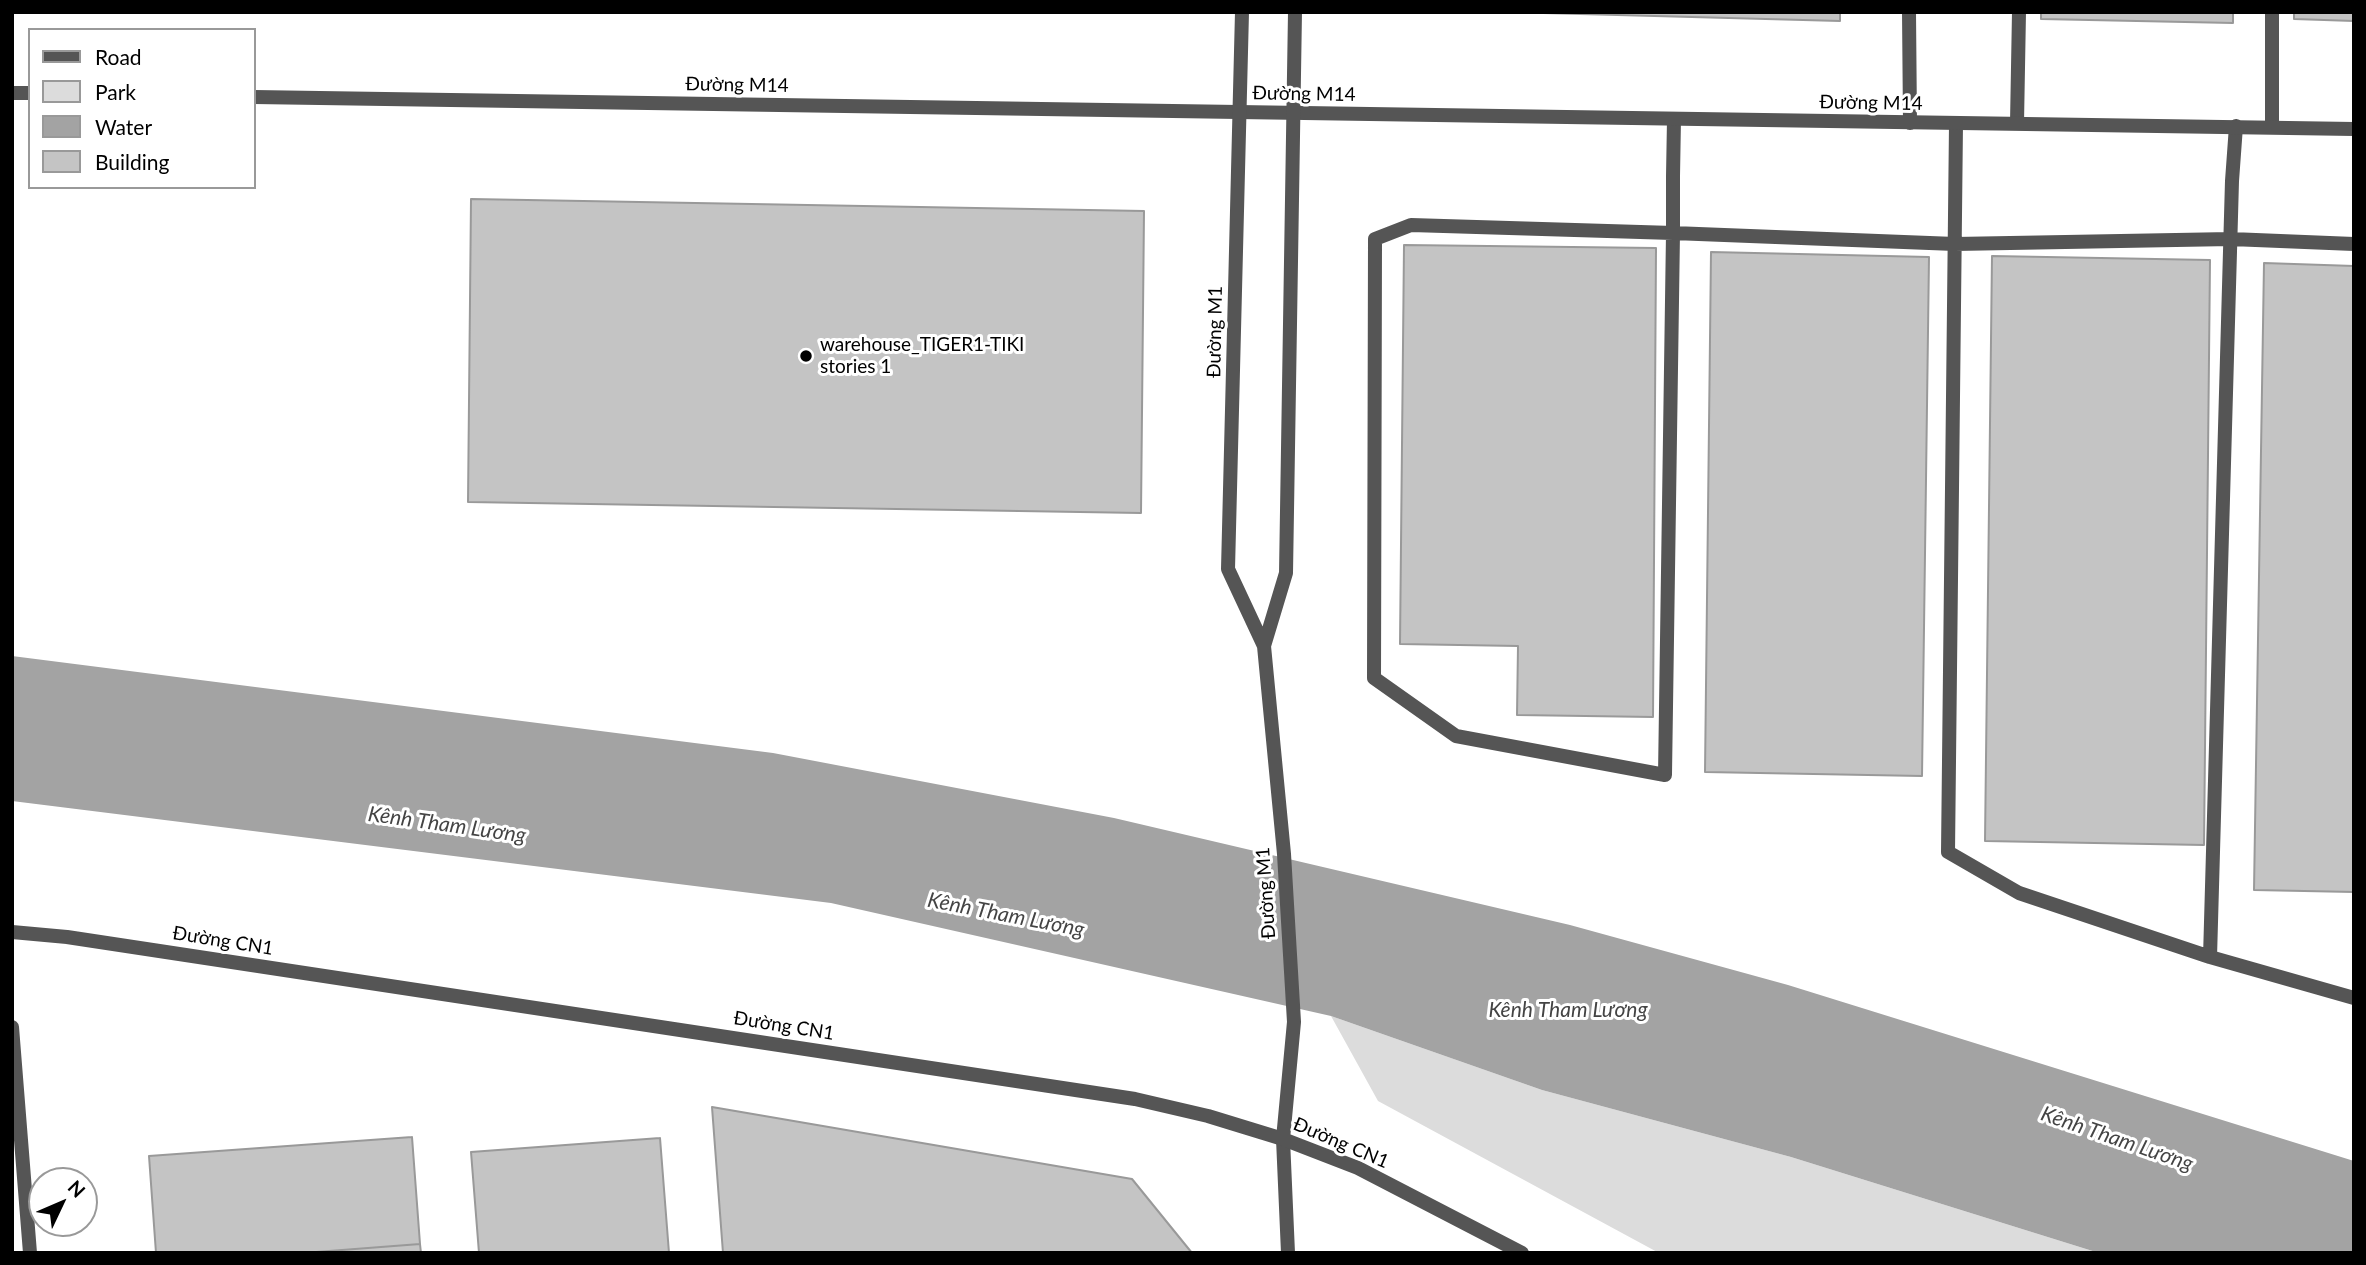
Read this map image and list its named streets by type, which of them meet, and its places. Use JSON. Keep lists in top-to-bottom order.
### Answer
{
  "streets": {
    "street": ["Đường M14", "Đường M1", "Đường CN1"]
  },
  "crossings": [
    ["Đường M14", "Đường M1"],
    ["Đường M1", "Đường CN1"]
  ],
  "water": ["Kênh Tham Lương"],
  "places": ["warehouse_TIGER1-TIKI stories 1"],
  "legend": [
    "Road",
    "Park",
    "Water",
    "Building"
  ],
  "north": "top right"
}
